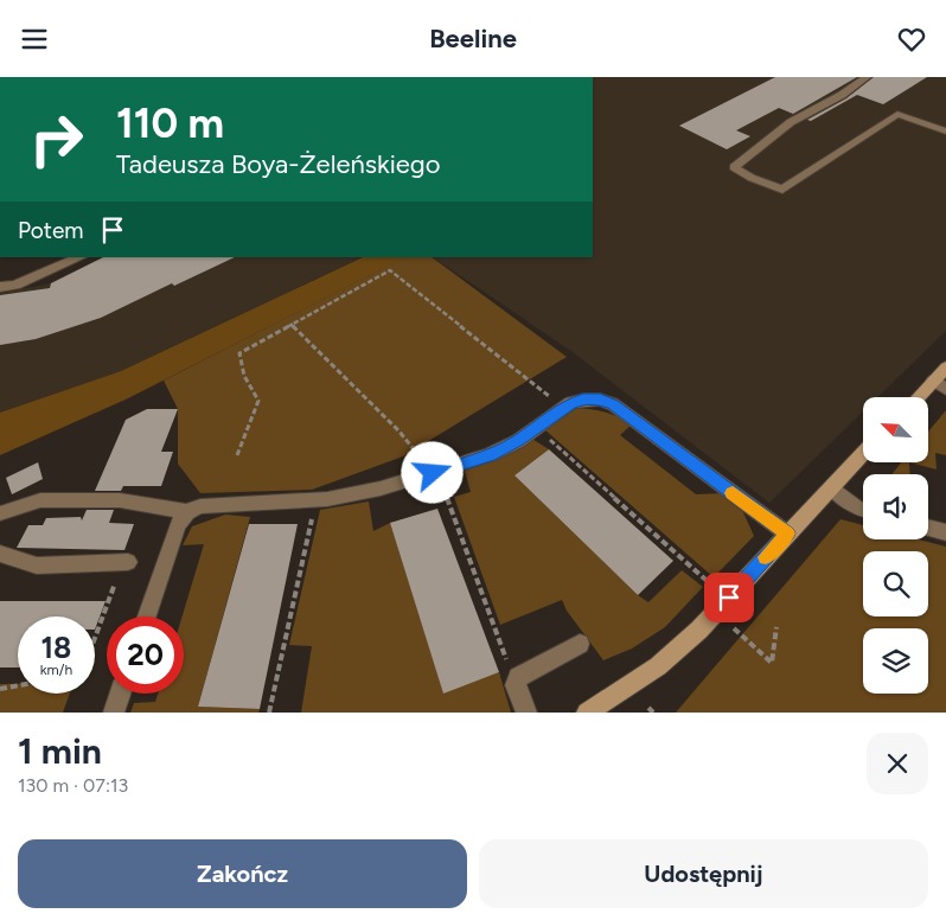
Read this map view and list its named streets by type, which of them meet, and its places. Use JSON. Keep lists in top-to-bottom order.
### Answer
{
  "north": "top left",
  "page": {
    "header": "Beeline",
    "turn": ["110 m", "Tadeusza Boya-Żeleńskiego"],
    "then": "Potem",
    "speed": "18 km/h",
    "limit": "20",
    "heading": ["1 min", "130 m · 07:13"],
    "buttons": ["Zakończ", "Udostępnij"]
  }
}
